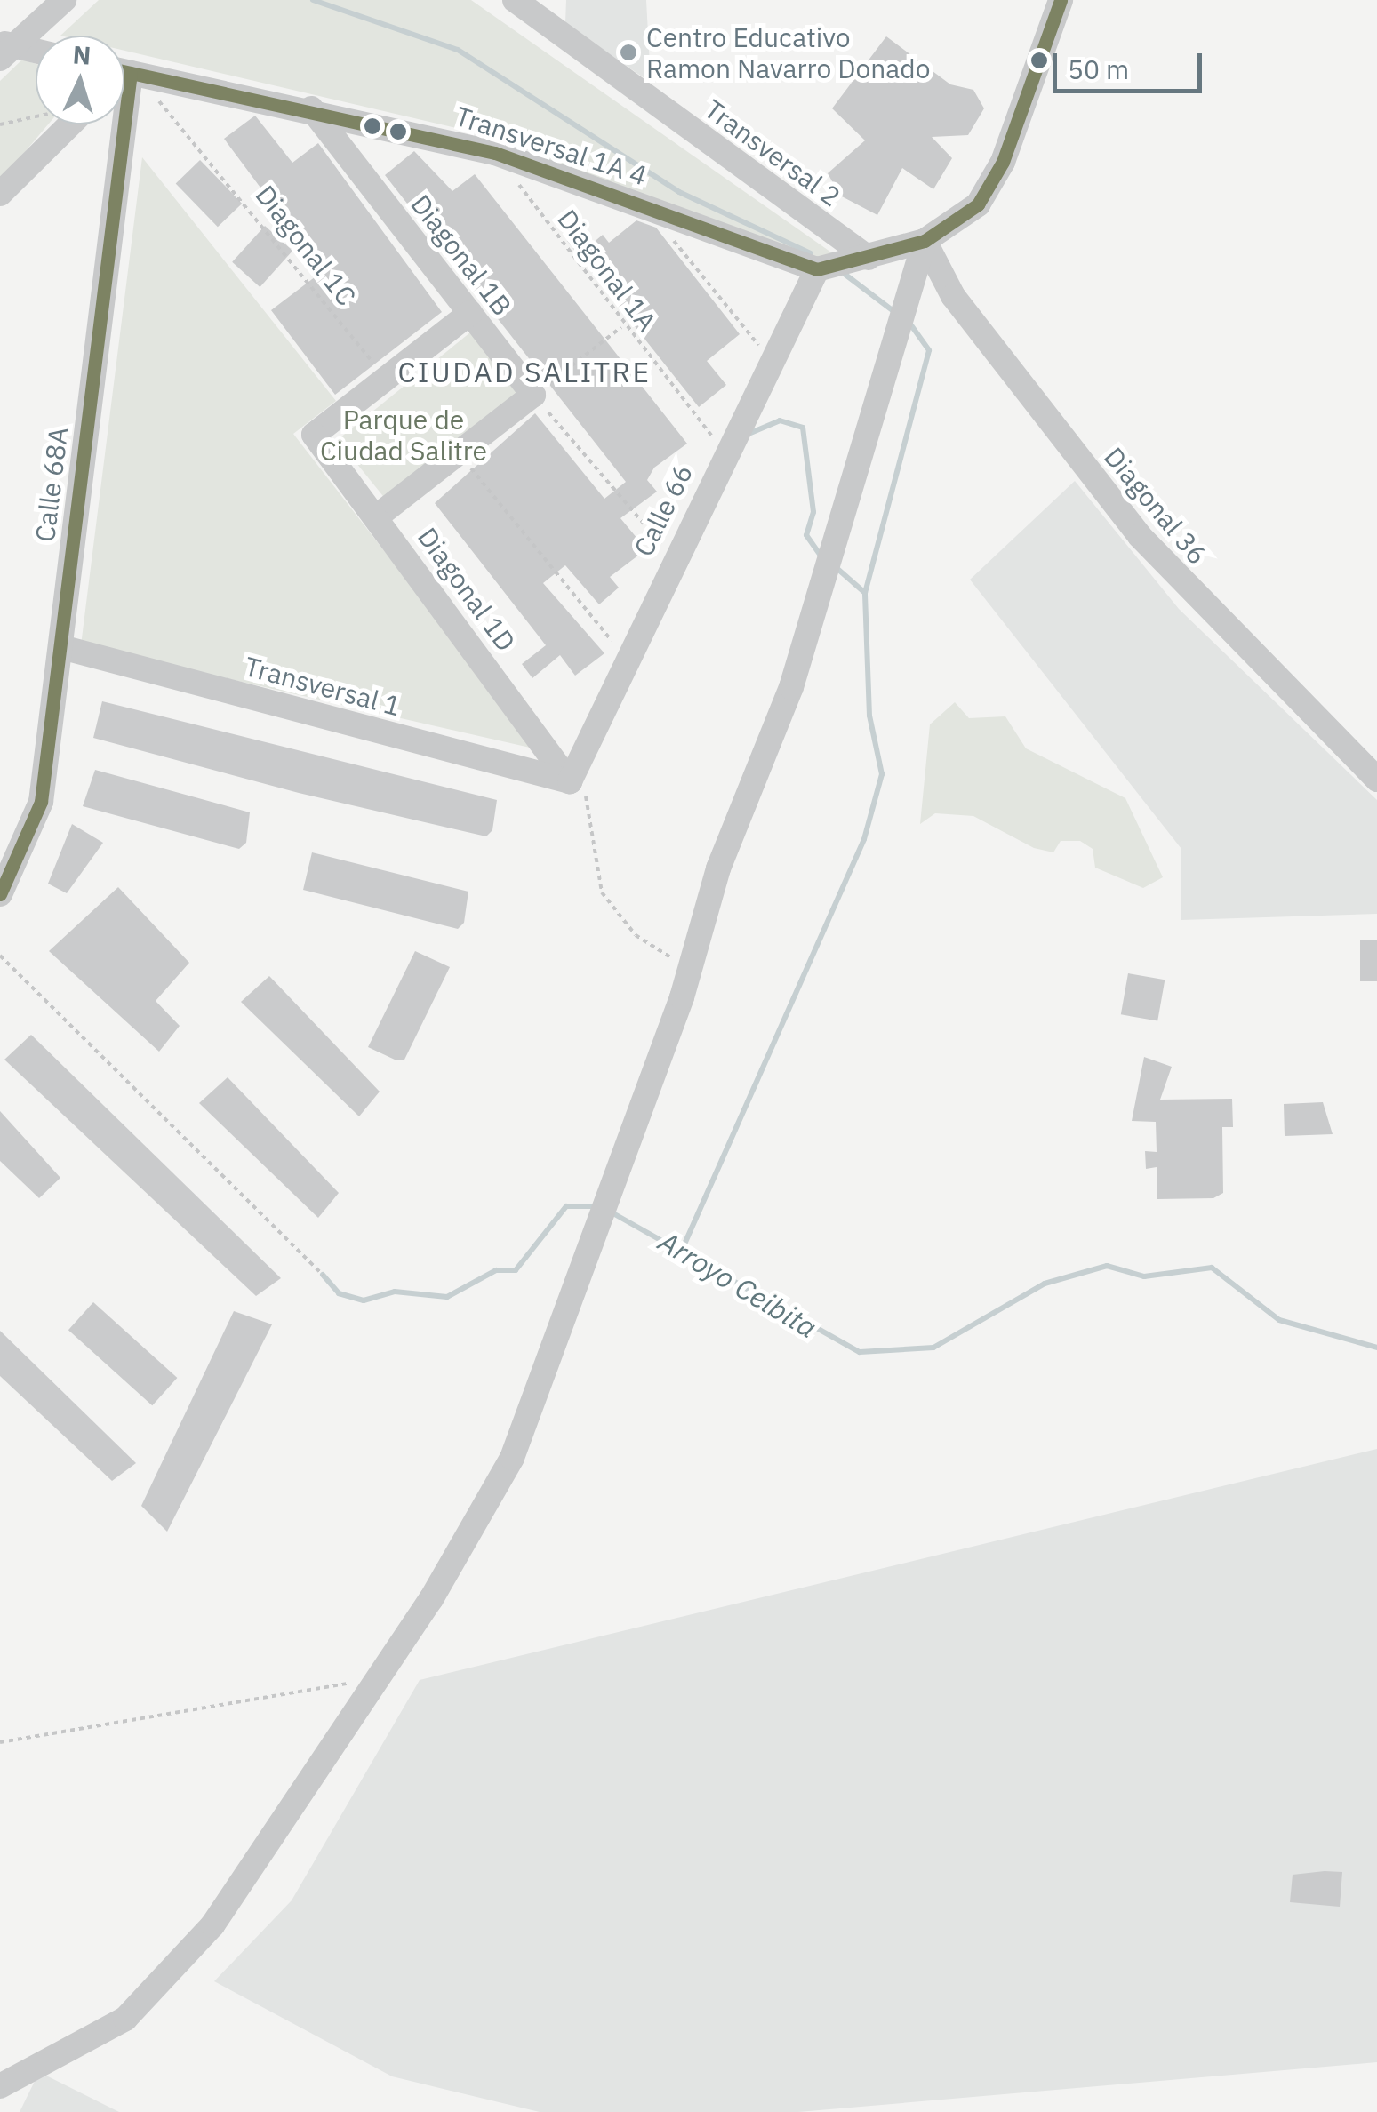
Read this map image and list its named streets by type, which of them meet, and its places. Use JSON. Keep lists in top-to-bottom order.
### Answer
{
  "streets": {
    "street": [
      "Transversal 1A 4",
      "Transversal 2",
      "Diagonal 1B",
      "Calle 68A",
      "Diagonal 36",
      "Calle 66",
      "Diagonal 1D",
      "Transversal 1"
    ],
    "path": ["Diagonal 1C", "Diagonal 1A"]
  },
  "crossings": [
    ["Transversal 1A 4", "Diagonal 1B"],
    ["Transversal 1A 4", "Diagonal 1A"],
    ["Transversal 1A 4", "Calle 66"],
    ["Diagonal 1C", "Diagonal 1D"],
    ["Diagonal 1A", "Calle 66"],
    ["Calle 68A", "Transversal 1"],
    ["Calle 66", "Diagonal 1D"],
    ["Calle 66", "Transversal 1"],
    ["Diagonal 1D", "Transversal 1"]
  ],
  "districts": ["CIUDAD SALITRE"],
  "water": ["Arroyo Ceibita"],
  "parks": ["Parque de Ciudad Salitre"],
  "places": ["Centro Educativo Ramon Navarro Donado"],
  "scale_bar": "50 m",
  "north": "top"
}
